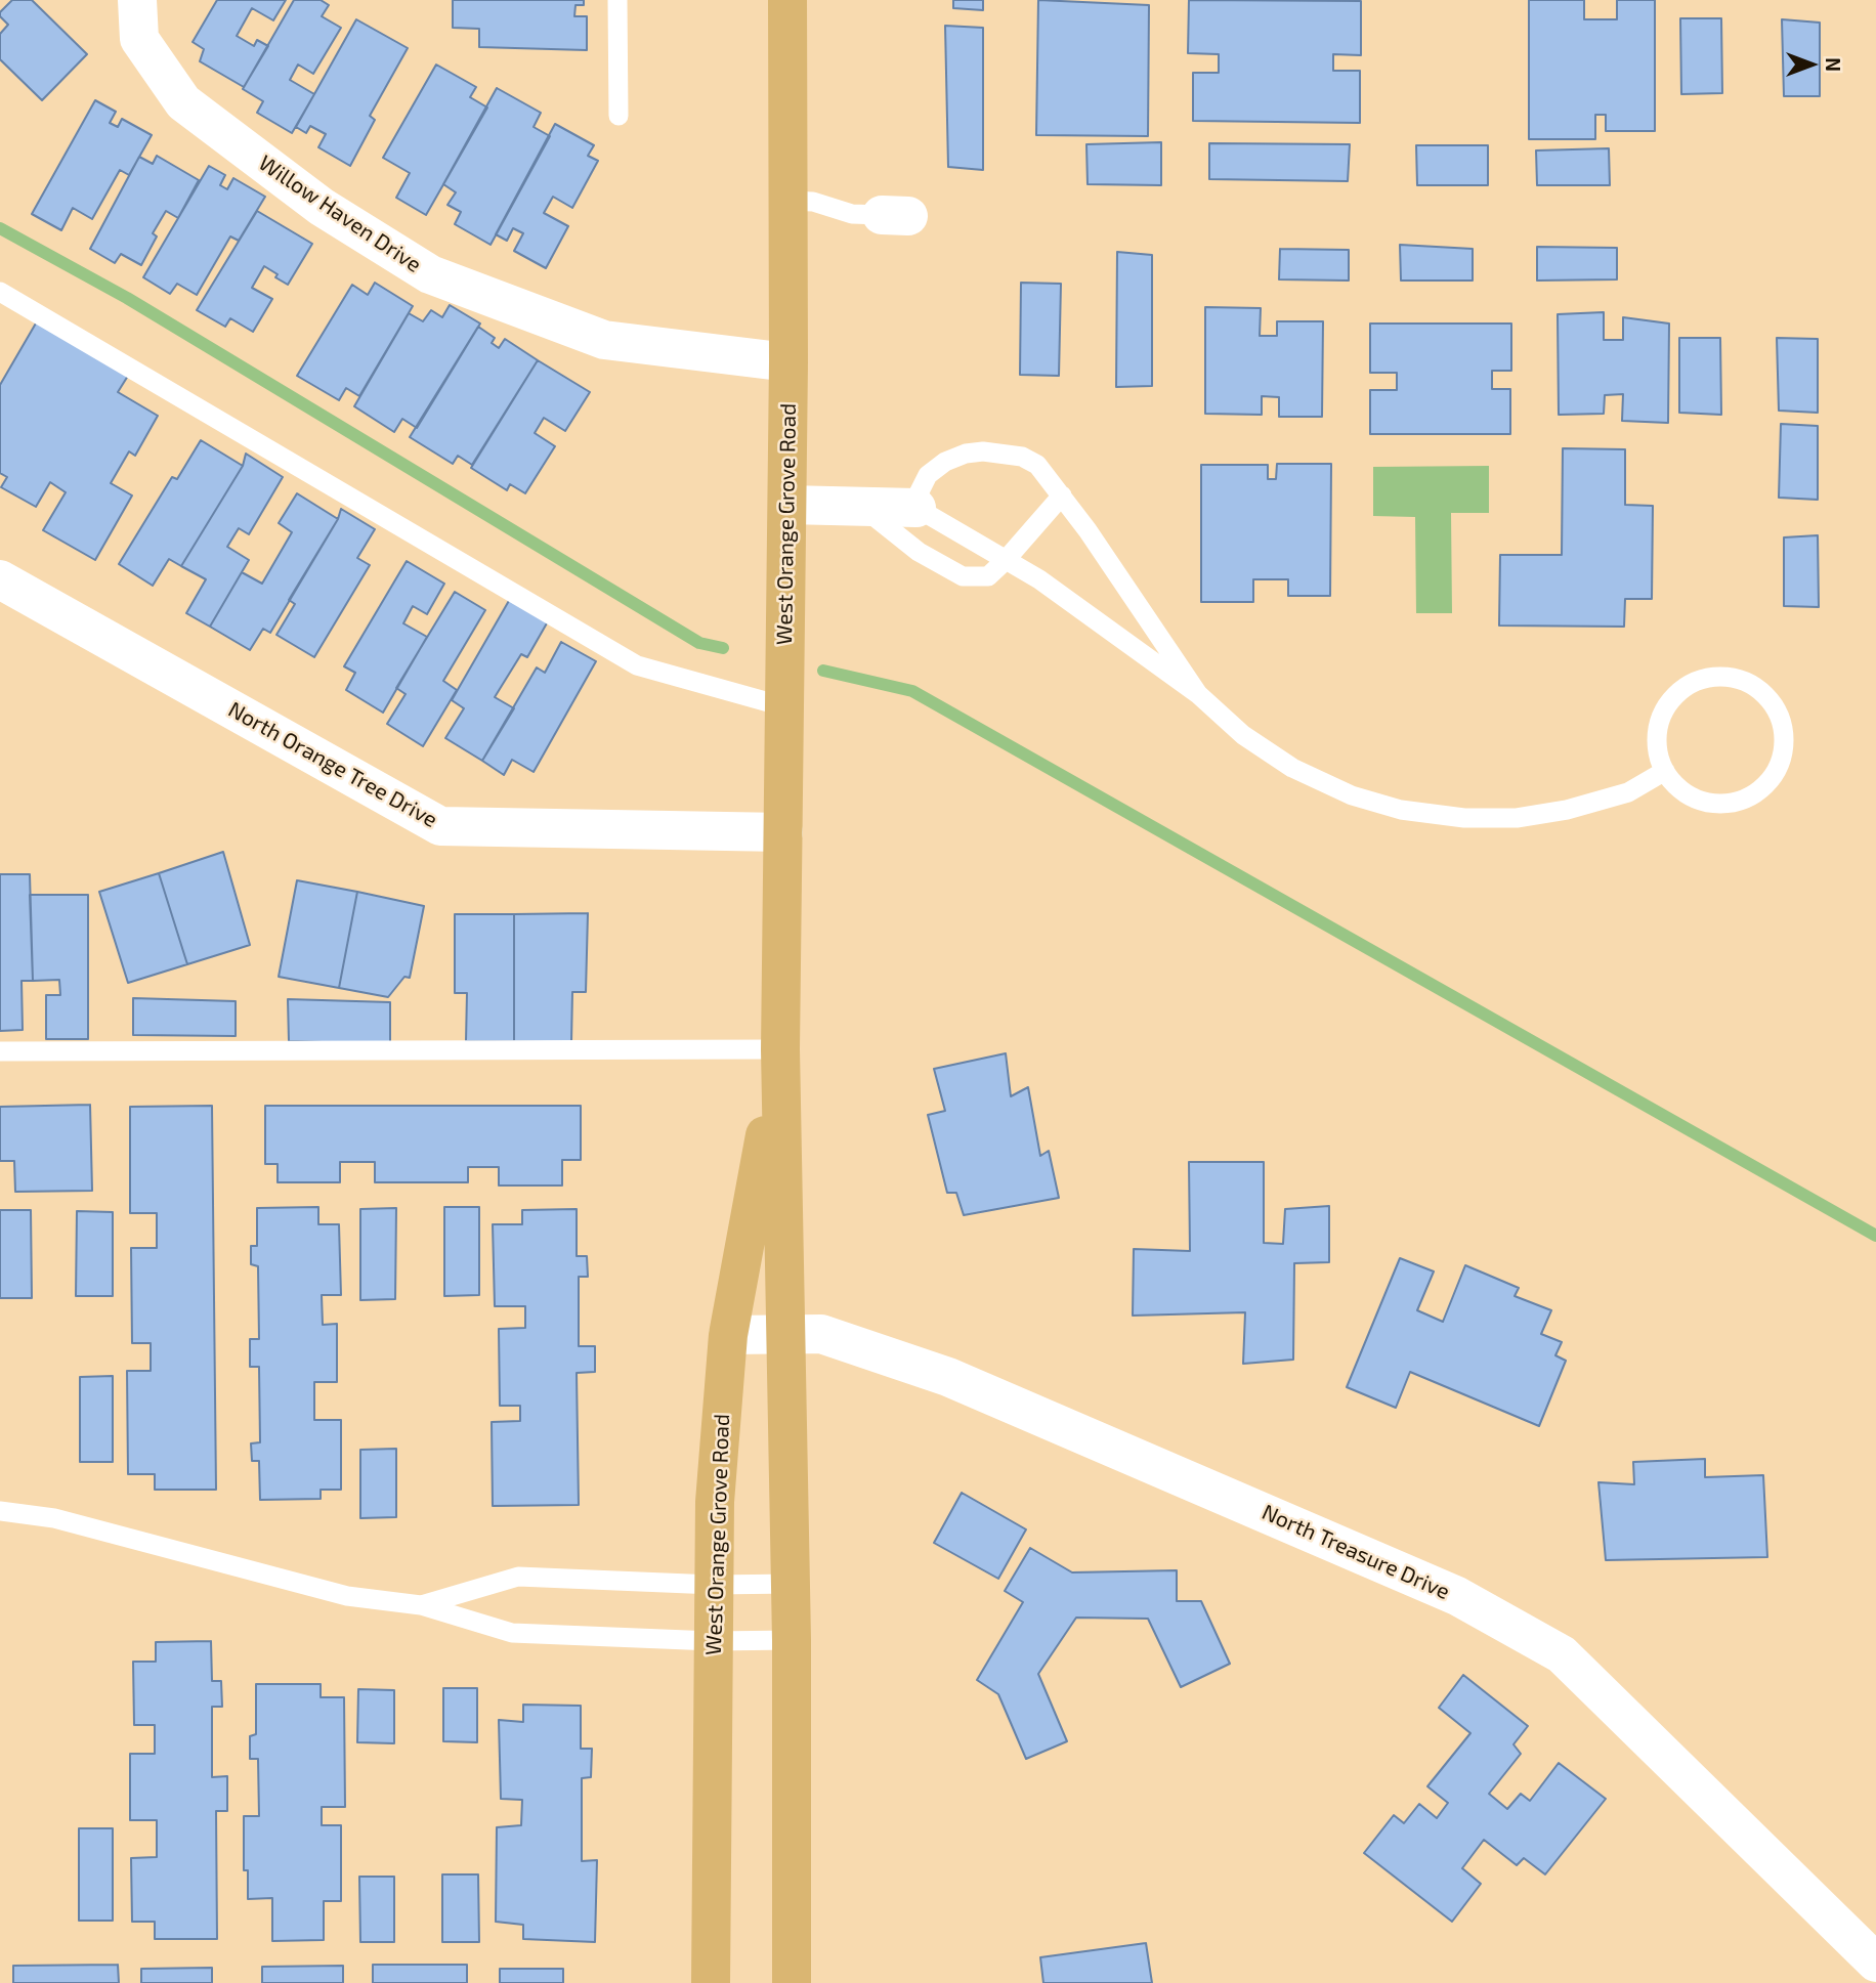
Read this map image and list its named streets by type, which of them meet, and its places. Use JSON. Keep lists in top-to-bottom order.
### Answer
{
  "streets": {
    "main road": ["West Orange Grove Road"],
    "street": ["Willow Haven Drive", "North Orange Tree Drive", "North Treasure Drive"]
  },
  "crossings": [
    ["Willow Haven Drive", "West Orange Grove Road"],
    ["West Orange Grove Road", "North Orange Tree Drive"],
    ["West Orange Grove Road", "North Treasure Drive"]
  ],
  "north": "right"
}
